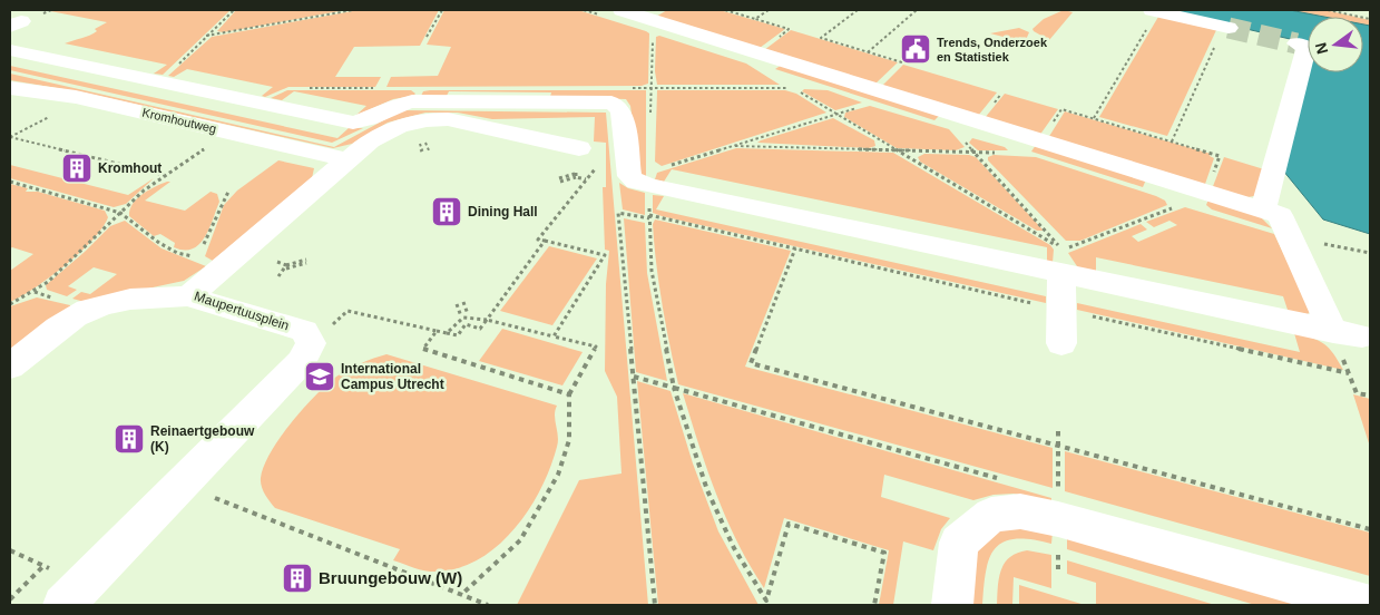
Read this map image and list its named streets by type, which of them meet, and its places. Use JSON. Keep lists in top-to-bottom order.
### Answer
{
  "streets": {
    "street": ["Kromhoutweg", "Maupertuusplein"]
  },
  "crossings": [
    ["Kromhoutweg", "Maupertuusplein"]
  ],
  "places": {
    "public building": ["Trends, Onderzoek en Statistiek"],
    "building": [
      "Kromhout",
      "Dining Hall",
      "Reinaertgebouw (K)",
      "Bruungebouw (W)"
    ],
    "school or university": ["International Campus Utrecht"]
  },
  "north": "left"
}
